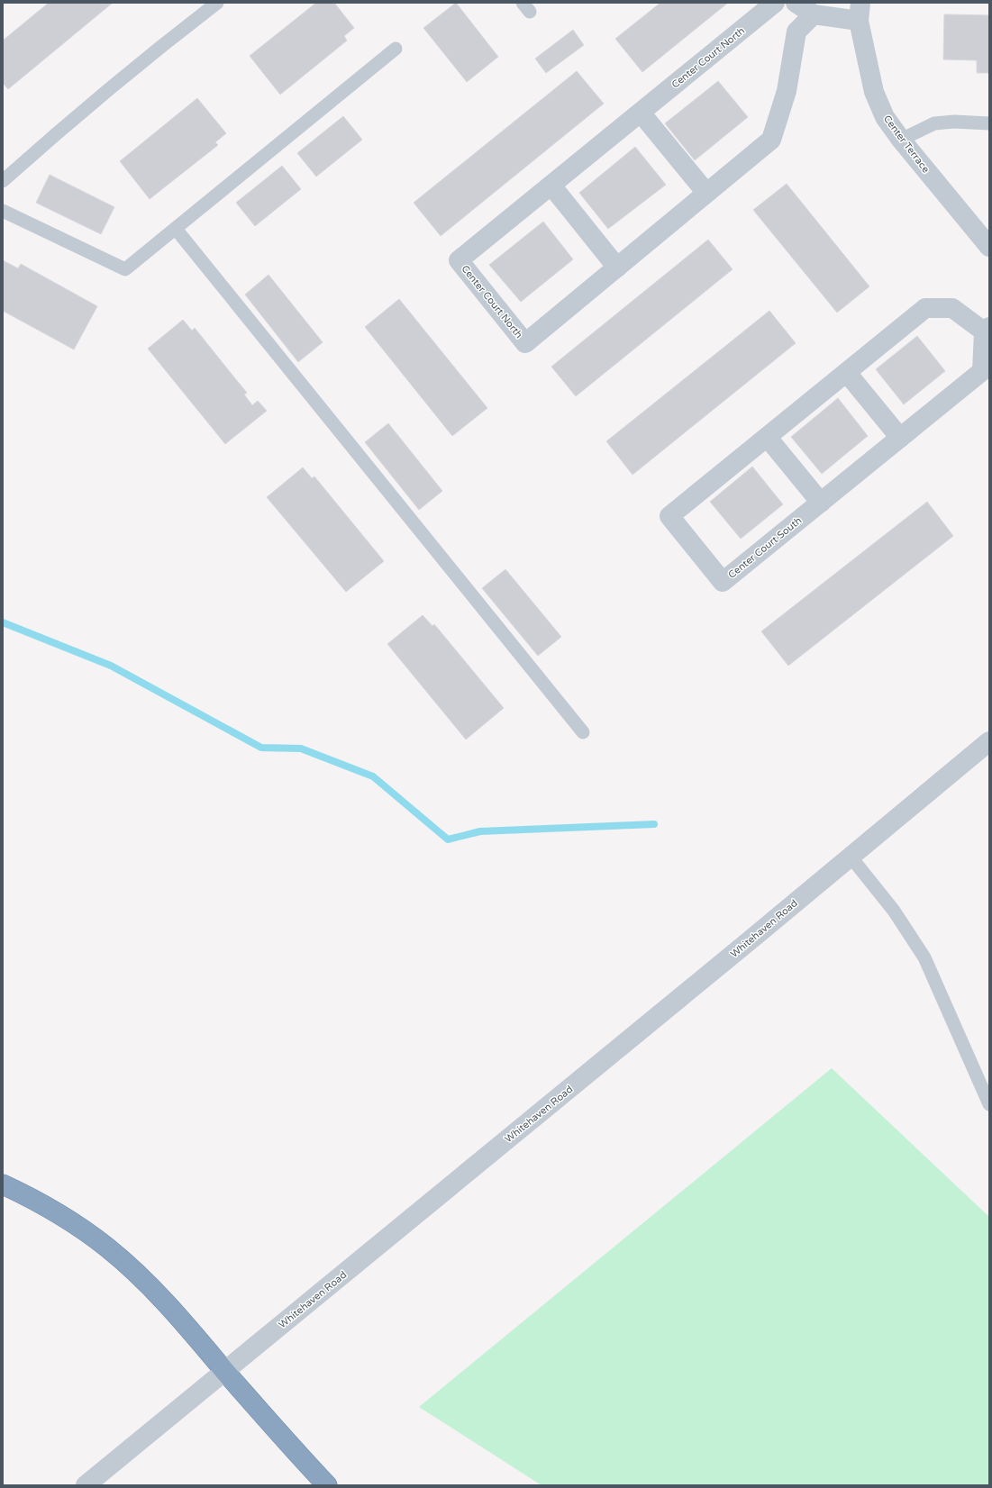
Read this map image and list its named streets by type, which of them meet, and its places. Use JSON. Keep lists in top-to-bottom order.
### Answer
{
  "streets": {
    "street": [
      "Center Court North",
      "Center Terrace",
      "Center Court South",
      "Whitehaven Road"
    ]
  }
}
